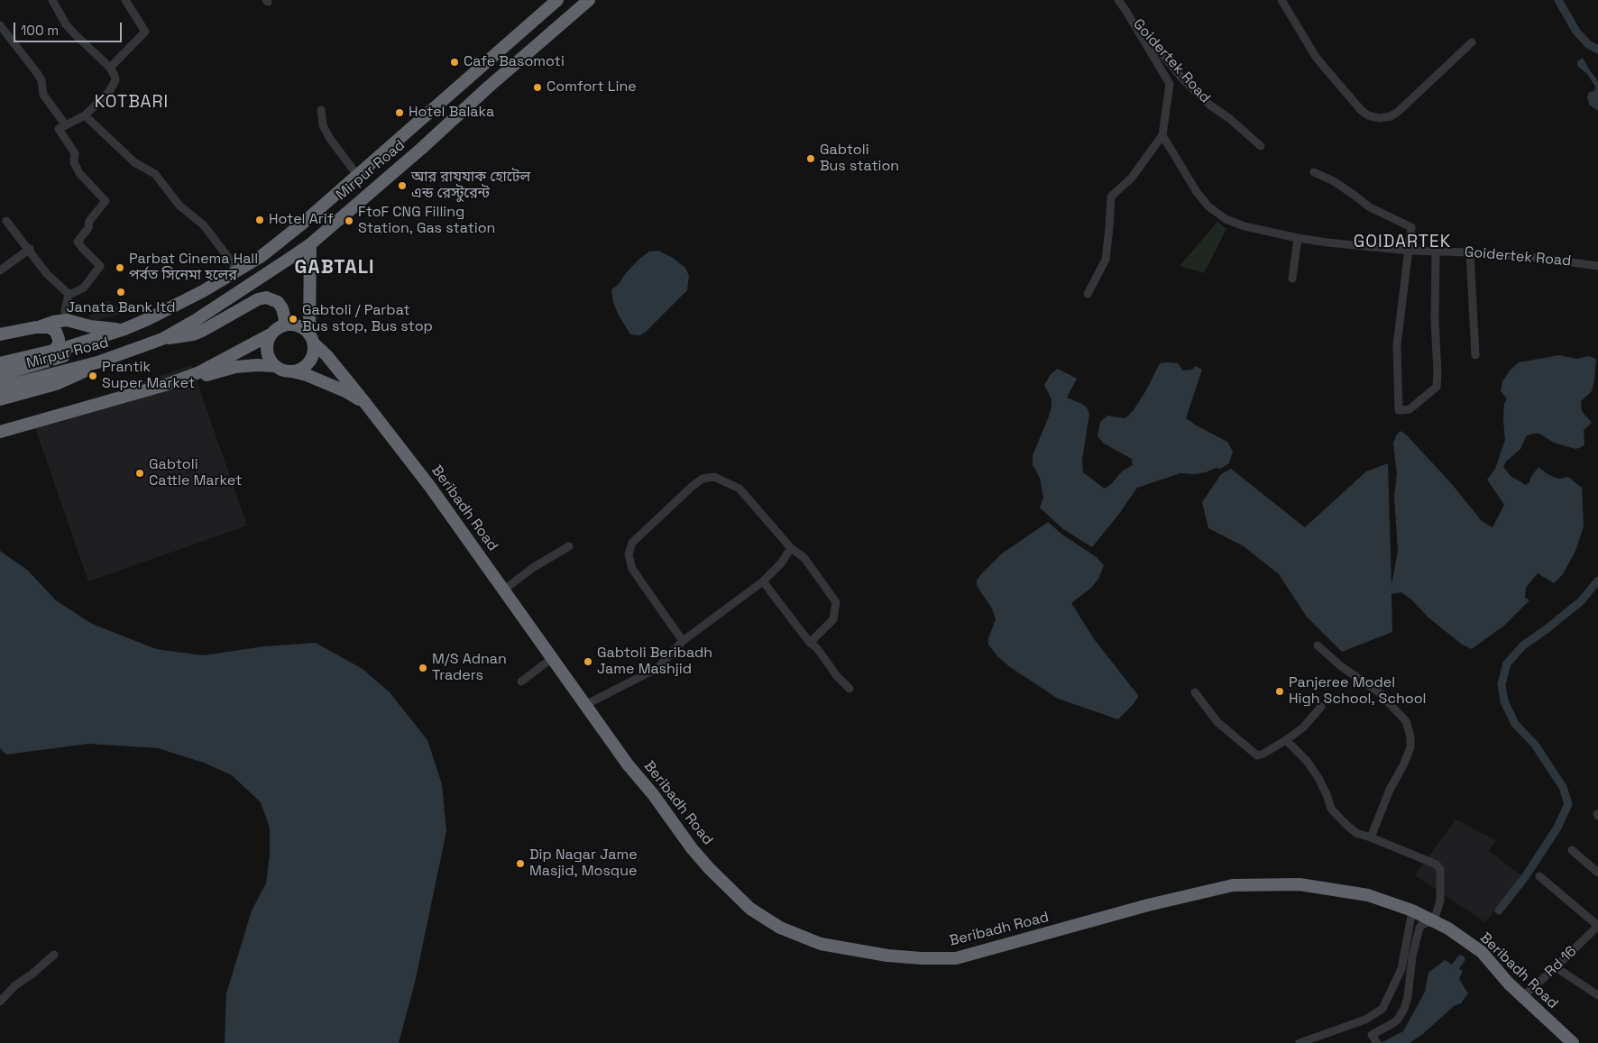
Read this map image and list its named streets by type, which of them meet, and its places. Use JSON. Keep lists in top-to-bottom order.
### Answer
{
  "streets": {
    "highway": ["Mirpur Road", "Beribadh Road"],
    "street": ["Goidertek Road", "Rd 16"]
  },
  "crossings": [
    ["Beribadh Road", "Rd 16"]
  ],
  "districts": ["KOTBARI", "GOIDARTEK", "GABTALI"],
  "places": [
    "Cafe Basomoti",
    "Comfort Line",
    "Hotel Balaka",
    "Gabtoli Bus station",
    "আর রাযযাক হোটেল এন্ড রেস্টুরেন্ট",
    "Hotel Arif",
    "FtoF CNG Filling Station, Gas station",
    "Parbat Cinema Hall পর্বত সিনেমা হলের",
    "Janata Bank ltd",
    "Gabtoli / Parbat Bus stop, Bus stop",
    "Prantik Super Market",
    "Gabtoli Cattle Market",
    "Gabtoli Beribadh Jame Mashjid",
    "M/S Adnan Traders",
    "Panjeree Model High School, School",
    "Dip Nagar Jame Masjid, Mosque"
  ],
  "scale_bar": "100 m"
}
